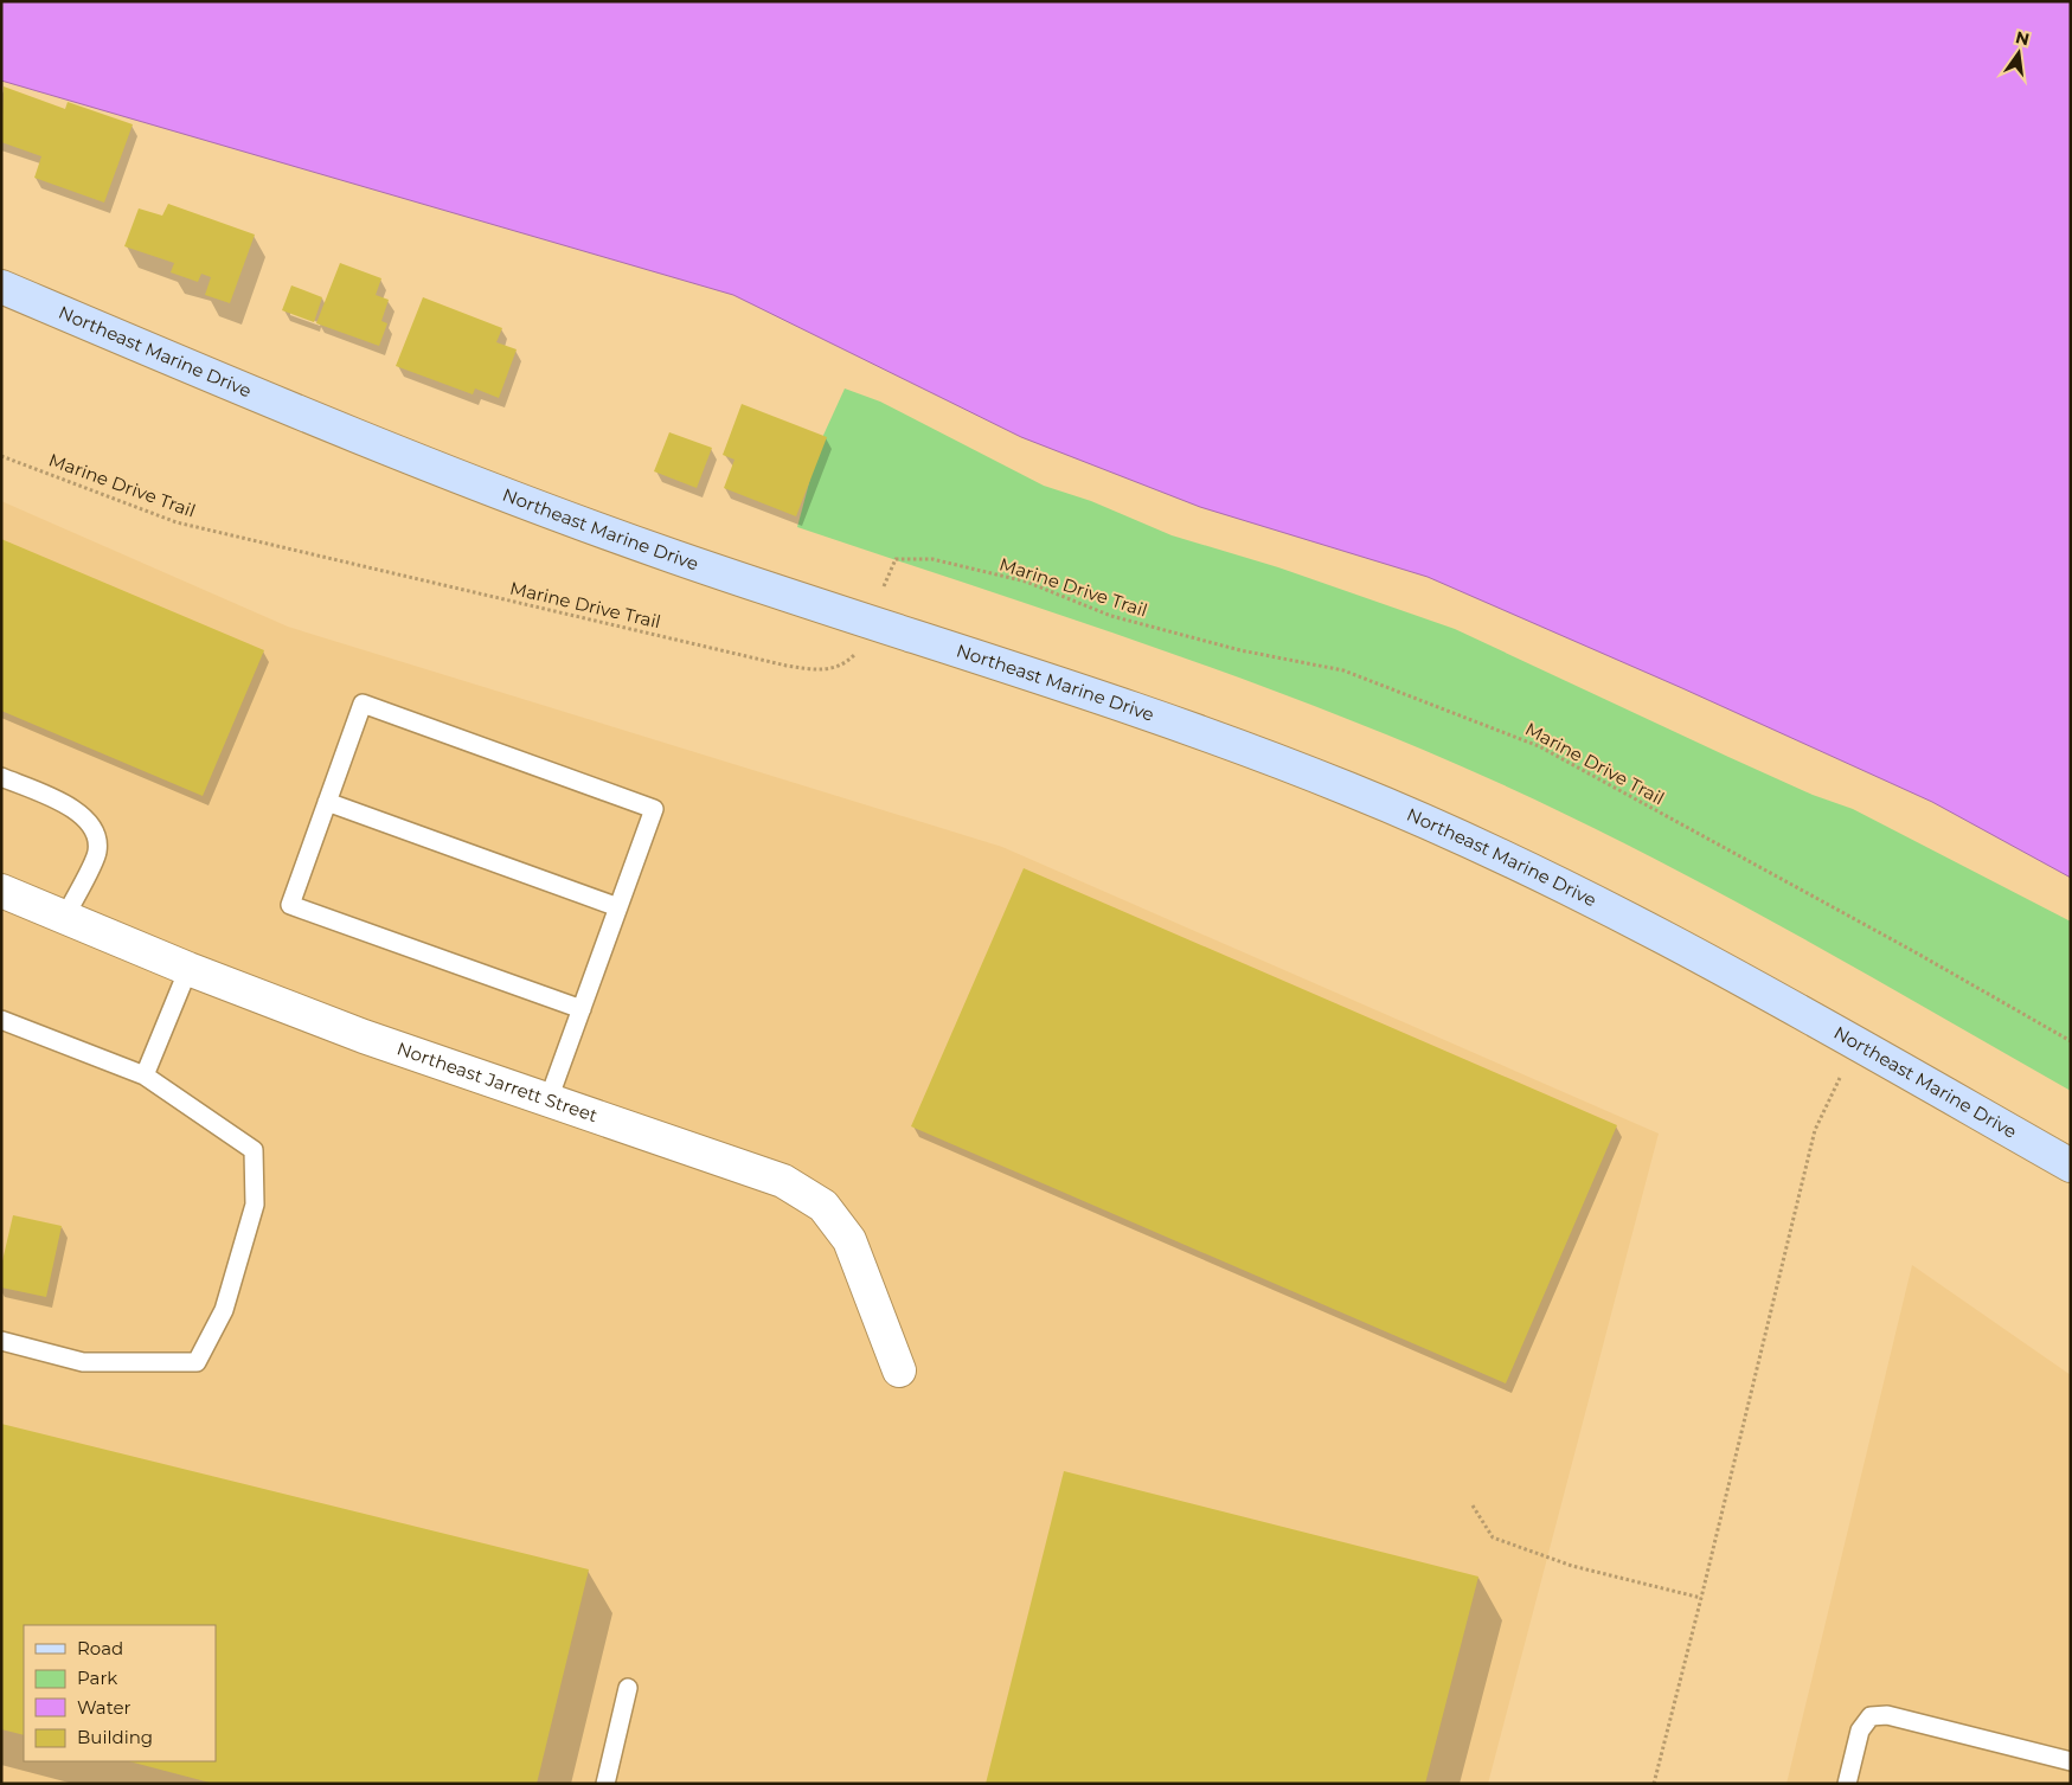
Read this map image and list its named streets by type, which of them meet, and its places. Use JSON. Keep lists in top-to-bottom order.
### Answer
{
  "streets": {
    "main road": ["Northeast Marine Drive"],
    "street": ["Northeast Jarrett Street"],
    "path": ["Marine Drive Trail"]
  },
  "crossings": [
    ["Northeast Marine Drive", "Marine Drive Trail"]
  ],
  "legend": [
    "Road",
    "Park",
    "Water",
    "Building"
  ],
  "north": "top"
}
